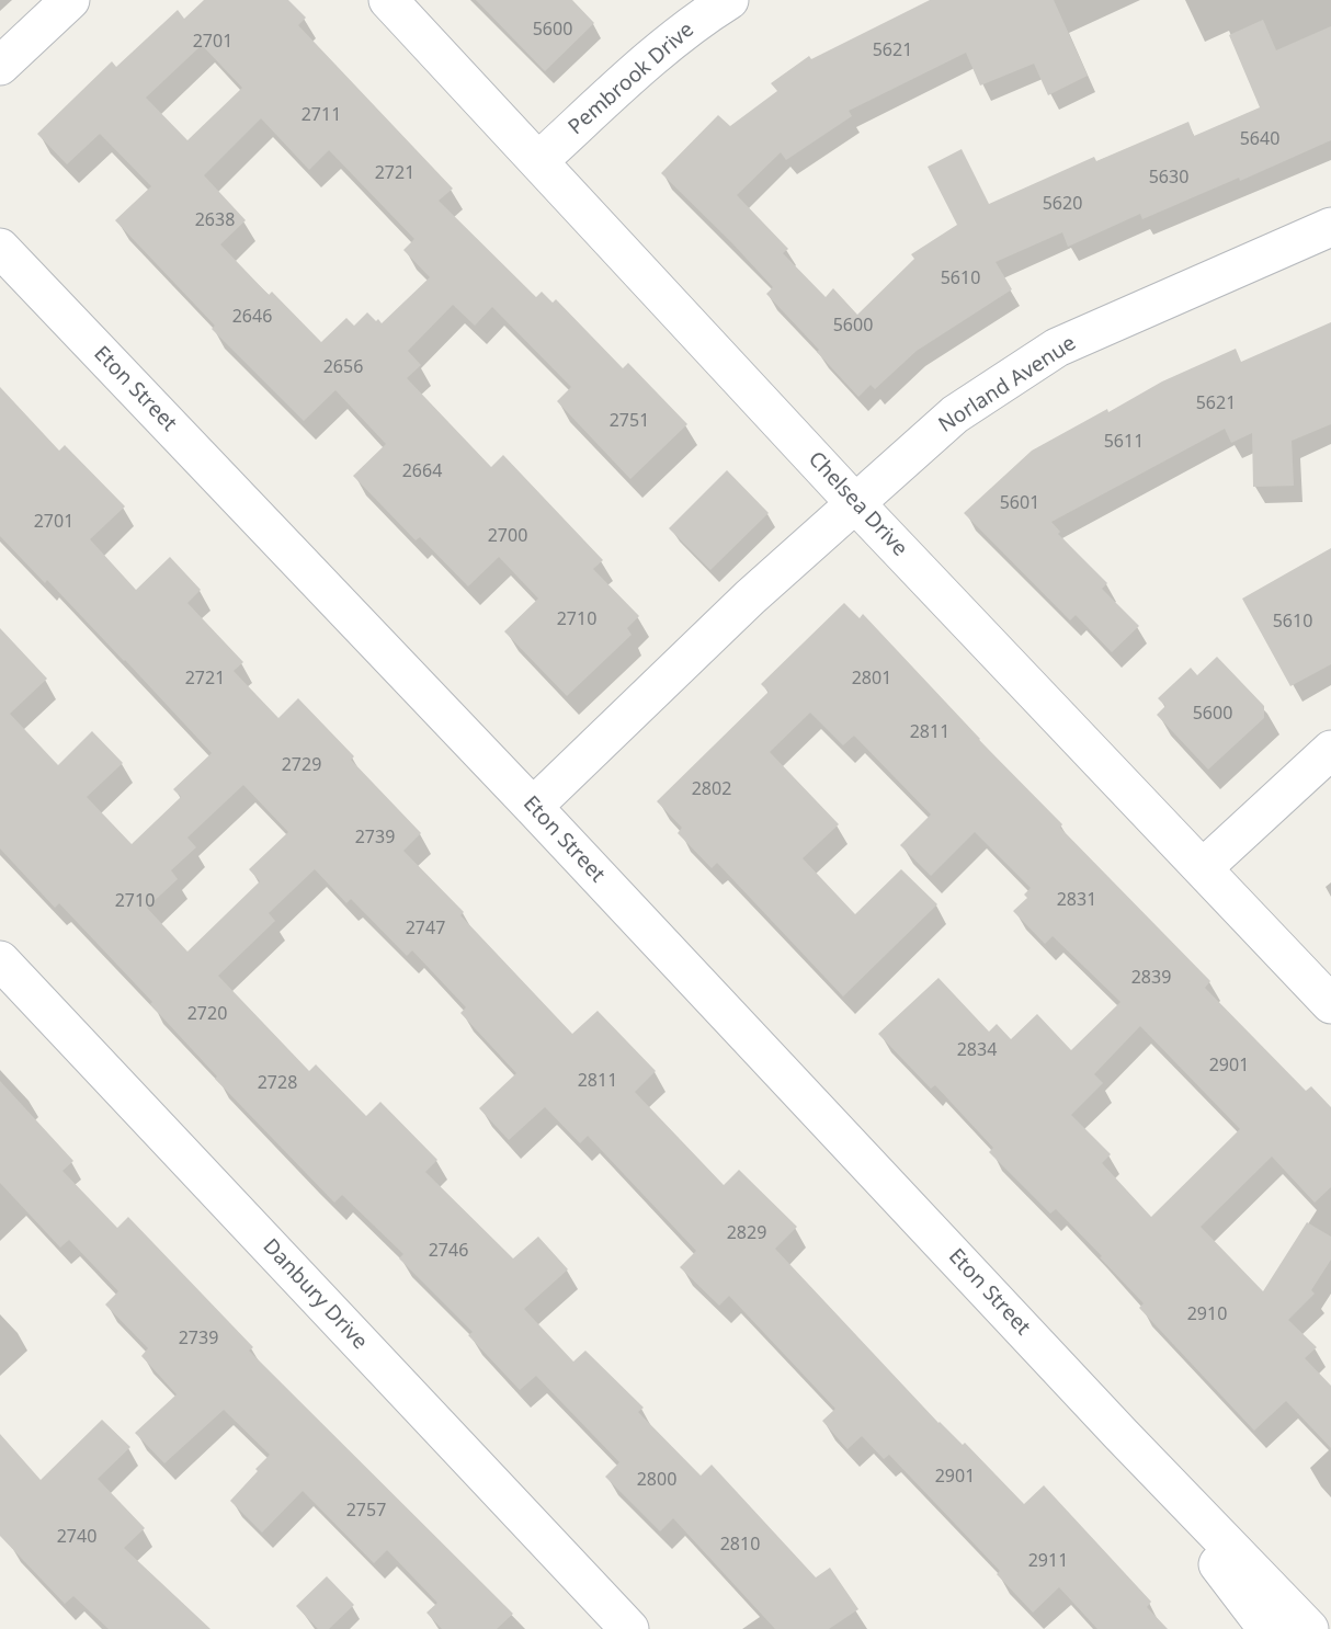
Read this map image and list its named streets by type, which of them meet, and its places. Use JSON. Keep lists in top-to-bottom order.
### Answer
{
  "streets": {
    "street": [
      "Pembrook Drive",
      "Norland Avenue",
      "Eton Street",
      "Chelsea Drive",
      "Danbury Drive"
    ]
  },
  "crossings": [
    ["Pembrook Drive", "Chelsea Drive"],
    ["Norland Avenue", "Eton Street"],
    ["Norland Avenue", "Chelsea Drive"]
  ],
  "house_numbers": [
    "5600",
    "2701",
    "5621",
    "2711",
    "5640",
    "2721",
    "5630",
    "5620",
    "2638",
    "5610",
    "2646",
    "5600",
    "2656",
    "5621",
    "2751",
    "5611",
    "2664",
    "5601",
    "2701",
    "2700",
    "2710",
    "5610",
    "2721",
    "2801",
    "5600",
    "2811",
    "2729",
    "2802",
    "2739",
    "2831",
    "2710",
    "2747",
    "2839",
    "2720",
    "2834",
    "2901",
    "2811",
    "2728",
    "2829",
    "2746",
    "2910",
    "2739",
    "2901",
    "2800",
    "2757",
    "2740",
    "2810",
    "2911"
  ]
}
